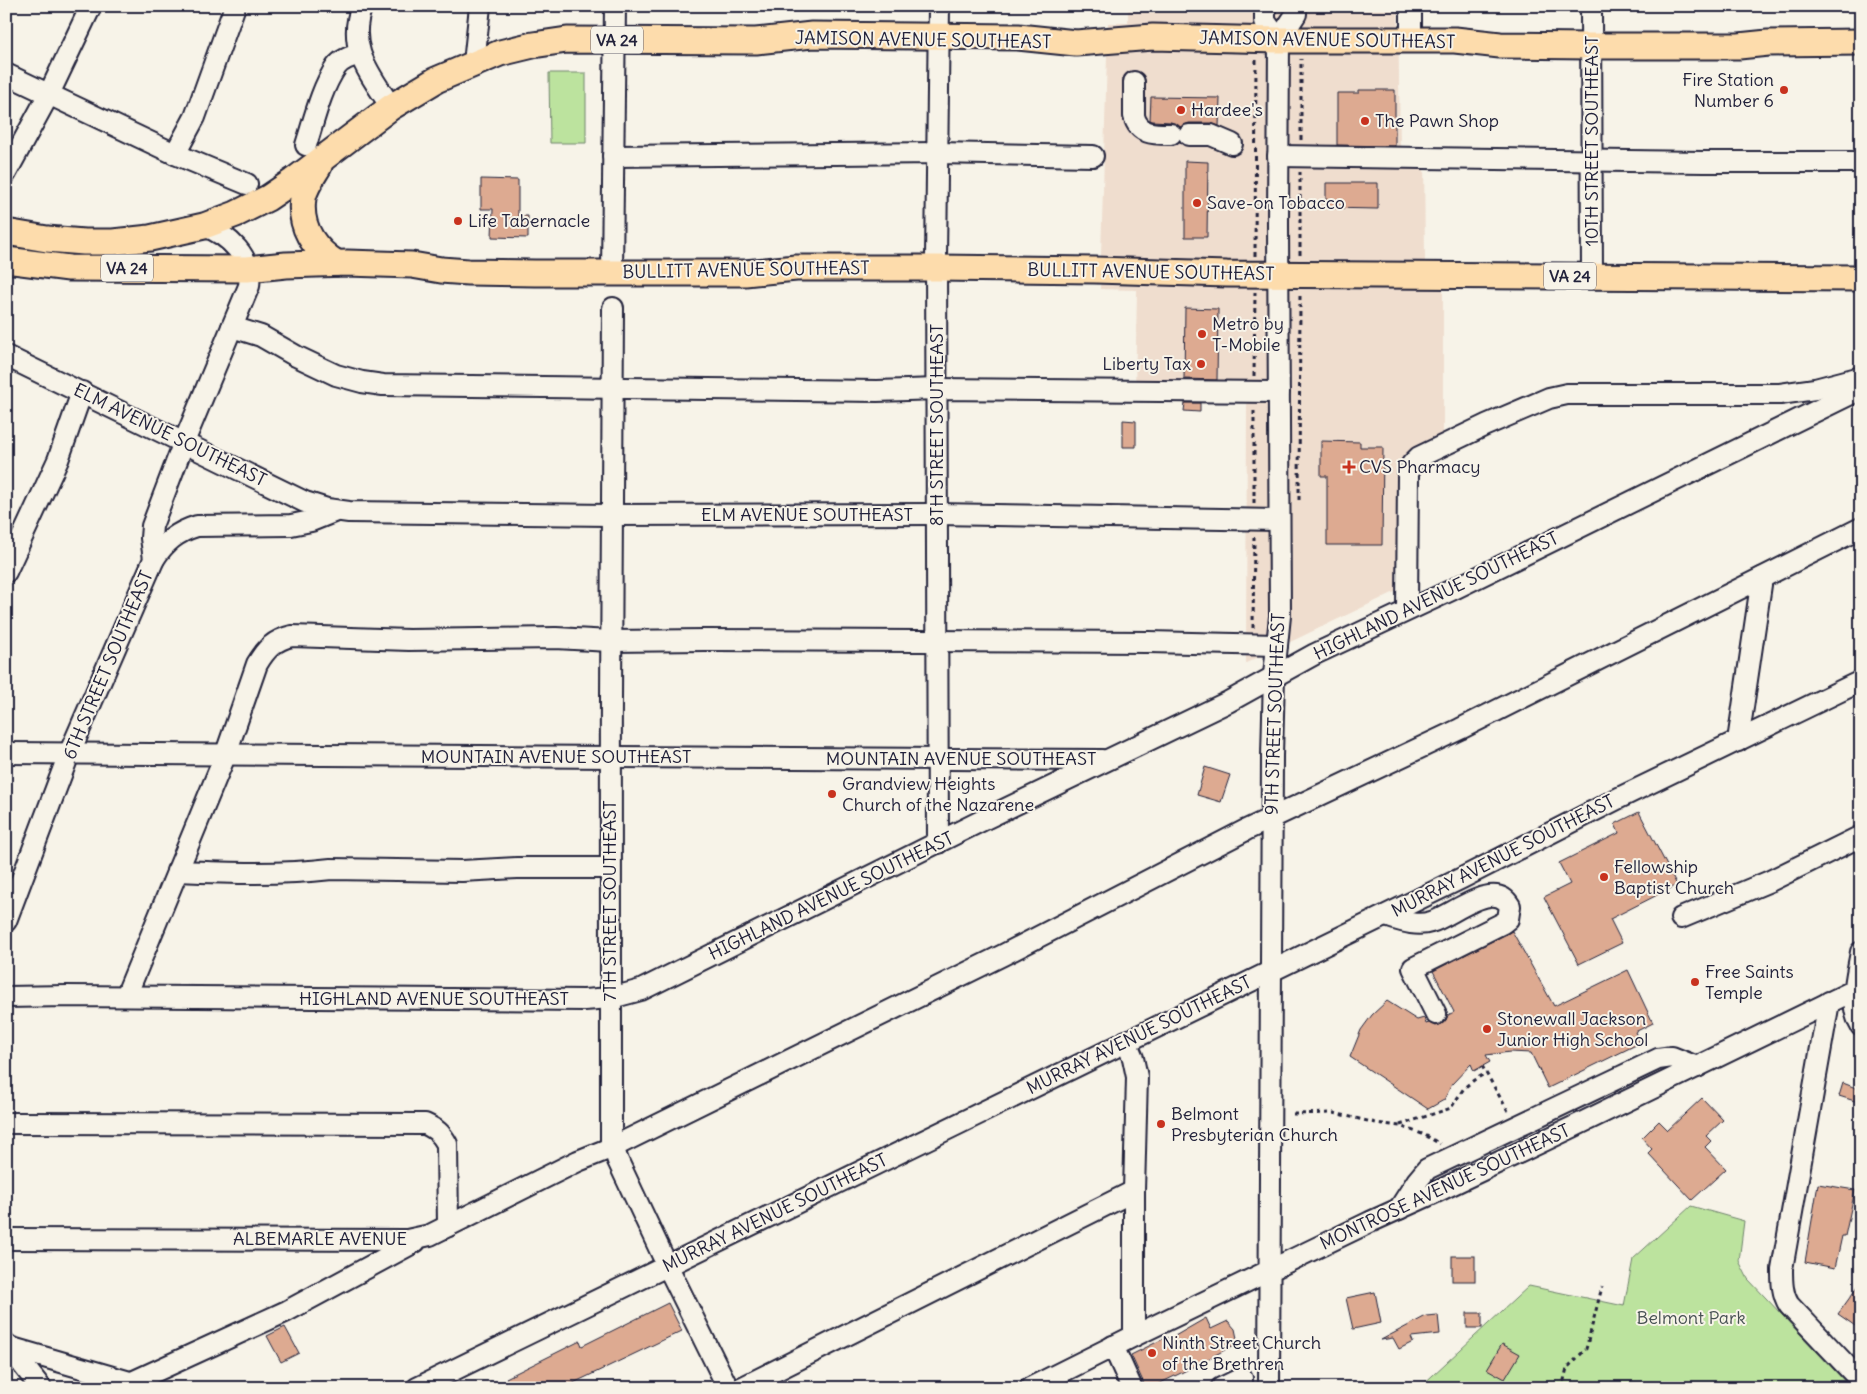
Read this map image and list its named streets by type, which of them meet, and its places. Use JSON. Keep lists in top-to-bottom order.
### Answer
{
  "streets": {
    "main road": ["VA 24", "JAMISON AVENUE SOUTHEAST", "BULLITT AVENUE SOUTHEAST"],
    "street": [
      "10TH STREET SOUTHEAST",
      "8TH STREET SOUTHEAST",
      "ELM AVENUE SOUTHEAST",
      "HIGHLAND AVENUE SOUTHEAST",
      "6TH STREET SOUTHEAST",
      "9TH STREET SOUTHEAST",
      "MOUNTAIN AVENUE SOUTHEAST",
      "MURRAY AVENUE SOUTHEAST",
      "7TH STREET SOUTHEAST",
      "MONTROSE AVENUE SOUTHEAST",
      "ALBEMARLE AVENUE"
    ]
  },
  "crossings": [
    ["VA 24", "BULLITT AVENUE SOUTHEAST"],
    ["VA 24", "6TH STREET SOUTHEAST"],
    ["JAMISON AVENUE SOUTHEAST", "10TH STREET SOUTHEAST"],
    ["JAMISON AVENUE SOUTHEAST", "8TH STREET SOUTHEAST"],
    ["JAMISON AVENUE SOUTHEAST", "9TH STREET SOUTHEAST"],
    ["10TH STREET SOUTHEAST", "BULLITT AVENUE SOUTHEAST"],
    ["BULLITT AVENUE SOUTHEAST", "8TH STREET SOUTHEAST"],
    ["BULLITT AVENUE SOUTHEAST", "6TH STREET SOUTHEAST"],
    ["BULLITT AVENUE SOUTHEAST", "9TH STREET SOUTHEAST"],
    ["8TH STREET SOUTHEAST", "ELM AVENUE SOUTHEAST"],
    ["8TH STREET SOUTHEAST", "HIGHLAND AVENUE SOUTHEAST"],
    ["8TH STREET SOUTHEAST", "MOUNTAIN AVENUE SOUTHEAST"],
    ["ELM AVENUE SOUTHEAST", "6TH STREET SOUTHEAST"],
    ["ELM AVENUE SOUTHEAST", "9TH STREET SOUTHEAST"],
    ["ELM AVENUE SOUTHEAST", "7TH STREET SOUTHEAST"],
    ["HIGHLAND AVENUE SOUTHEAST", "9TH STREET SOUTHEAST"],
    ["HIGHLAND AVENUE SOUTHEAST", "MOUNTAIN AVENUE SOUTHEAST"],
    ["HIGHLAND AVENUE SOUTHEAST", "7TH STREET SOUTHEAST"],
    ["6TH STREET SOUTHEAST", "MOUNTAIN AVENUE SOUTHEAST"],
    ["9TH STREET SOUTHEAST", "MURRAY AVENUE SOUTHEAST"],
    ["9TH STREET SOUTHEAST", "MONTROSE AVENUE SOUTHEAST"],
    ["9TH STREET SOUTHEAST", "ALBEMARLE AVENUE"],
    ["MOUNTAIN AVENUE SOUTHEAST", "7TH STREET SOUTHEAST"],
    ["MURRAY AVENUE SOUTHEAST", "7TH STREET SOUTHEAST"],
    ["7TH STREET SOUTHEAST", "ALBEMARLE AVENUE"]
  ],
  "parks": ["Belmont Park"],
  "places": {
    "other": [
      "Fire Station Number 6",
      "Hardee's",
      "The Pawn Shop",
      "Save-on Tobacco",
      "Life Tabernacle",
      "Metro by T-Mobile",
      "Liberty Tax",
      "Grandview Heights Church of the Nazarene",
      "Fellowship Baptist Church",
      "Free Saints Temple",
      "Stonewall Jackson Junior High School",
      "Belmont Presbyterian Church",
      "Ninth Street Church of the Brethren"
    ],
    "health": ["CVS Pharmacy"]
  }
}
